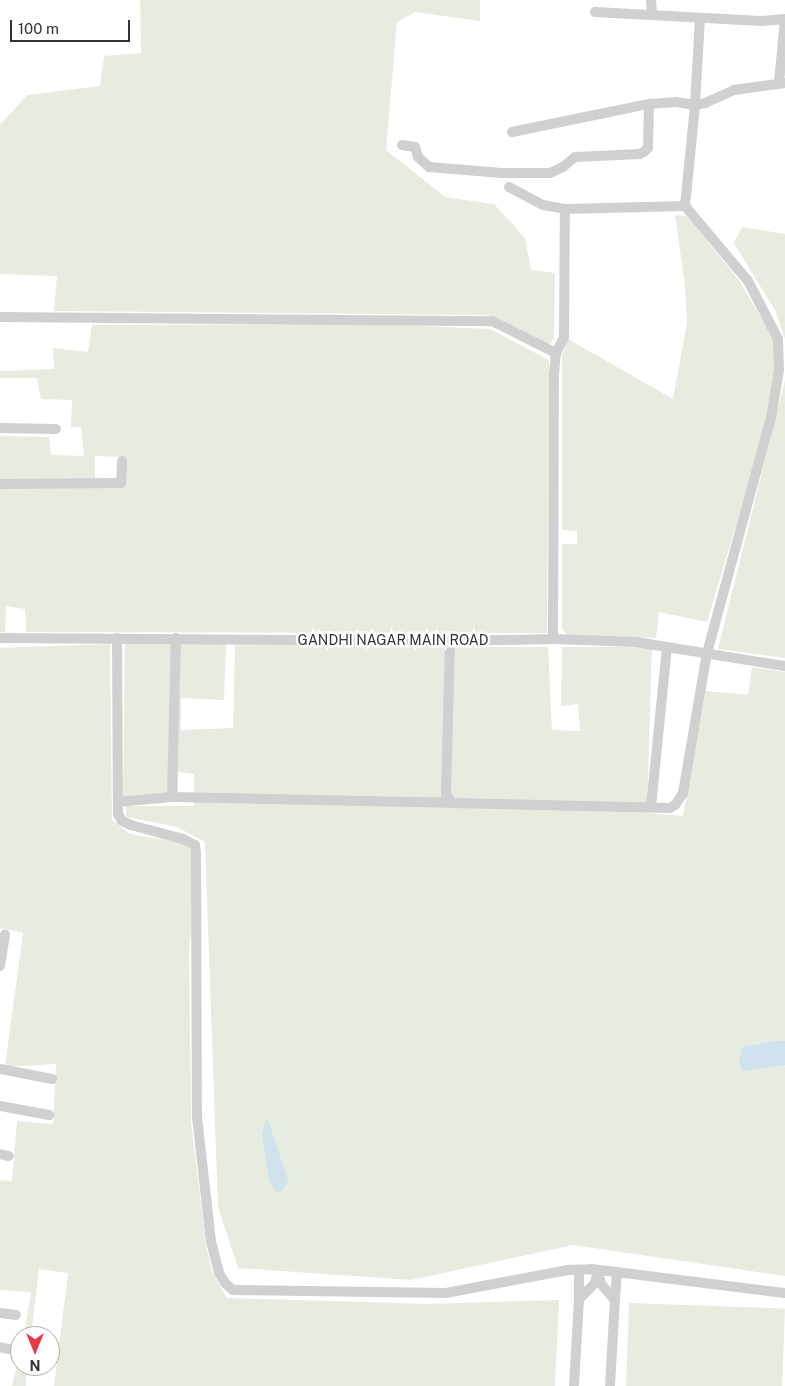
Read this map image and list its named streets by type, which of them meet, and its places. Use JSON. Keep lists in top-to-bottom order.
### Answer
{
  "streets": {
    "street": ["GANDHI NAGAR MAIN ROAD"]
  },
  "scale_bar": "100 m",
  "north": "bottom"
}
